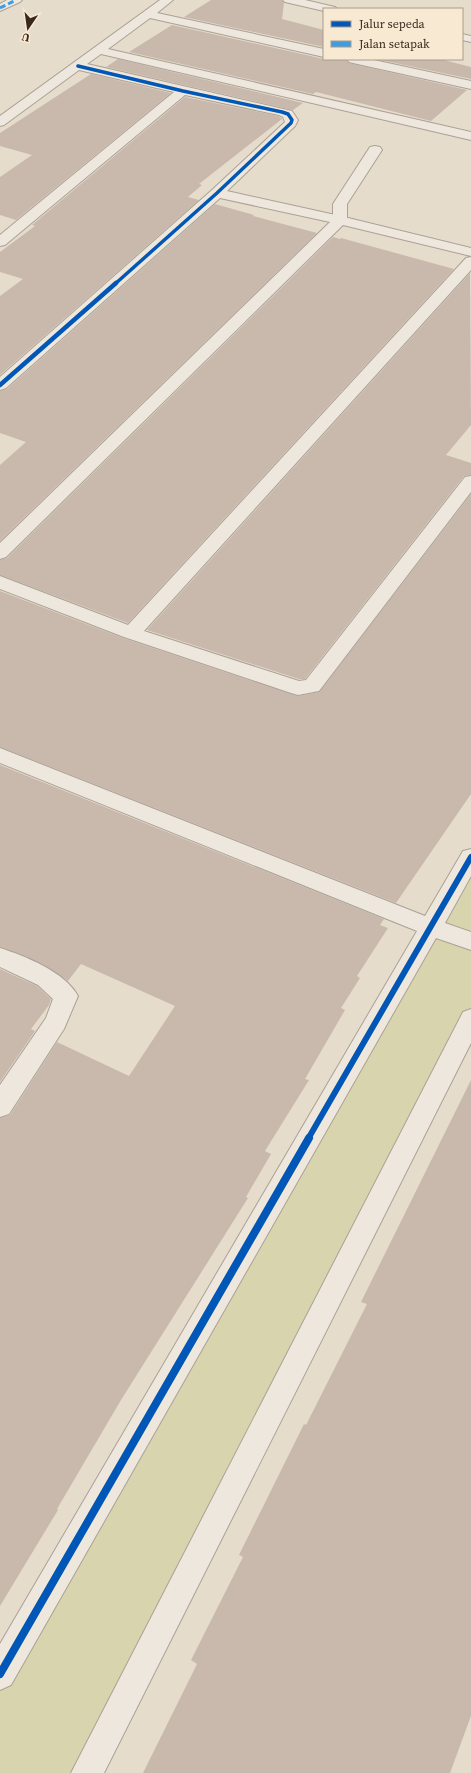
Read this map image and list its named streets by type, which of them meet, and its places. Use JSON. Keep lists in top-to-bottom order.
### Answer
{
  "legend": ["Jalur sepeda", "Jalan setapak"],
  "north": "bottom"
}
